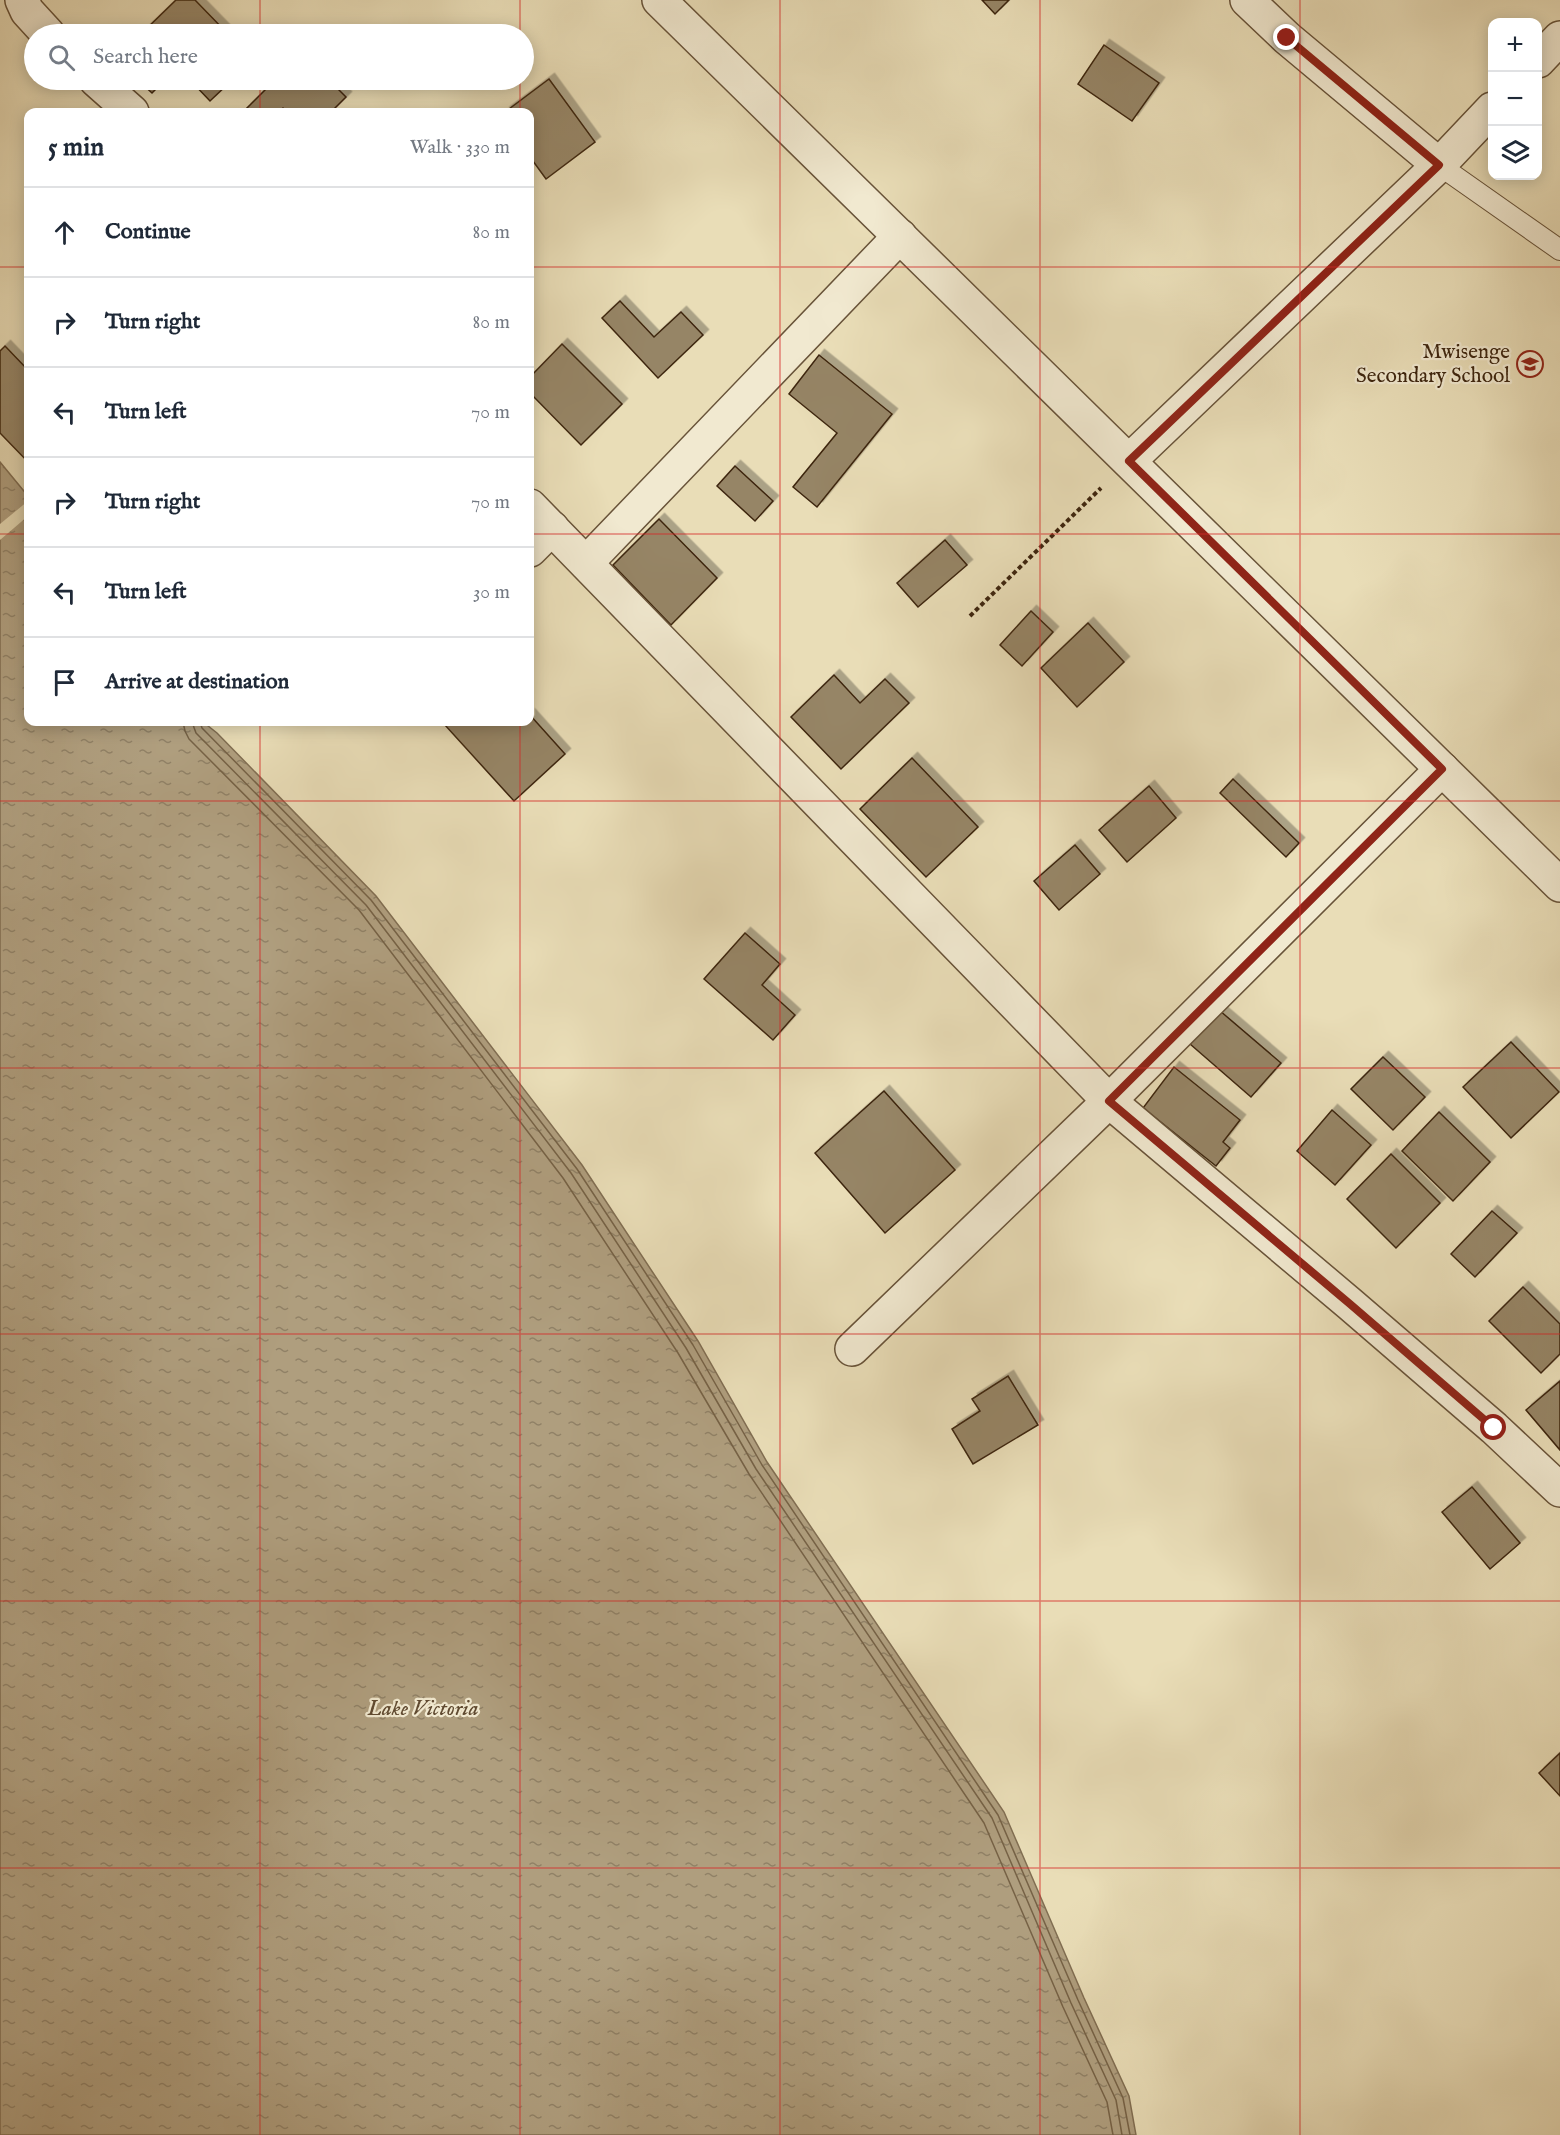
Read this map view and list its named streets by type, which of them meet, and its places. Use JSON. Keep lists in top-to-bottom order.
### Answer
{
  "water": ["Lake Victoria"],
  "places": {
    "school or university": ["Mwisenge Secondary School"]
  },
  "page": {
    "map_buttons": ["+", "−"],
    "search": "Search here",
    "heading": ["5 min", "Walk · 330 m"],
    "list": [
      ["Continue", "80 m"],
      ["Turn right", "80 m"],
      ["Turn left", "70 m"],
      ["Turn right", "70 m"],
      ["Turn left", "30 m"],
      "Arrive at destination"
    ]
  }
}
